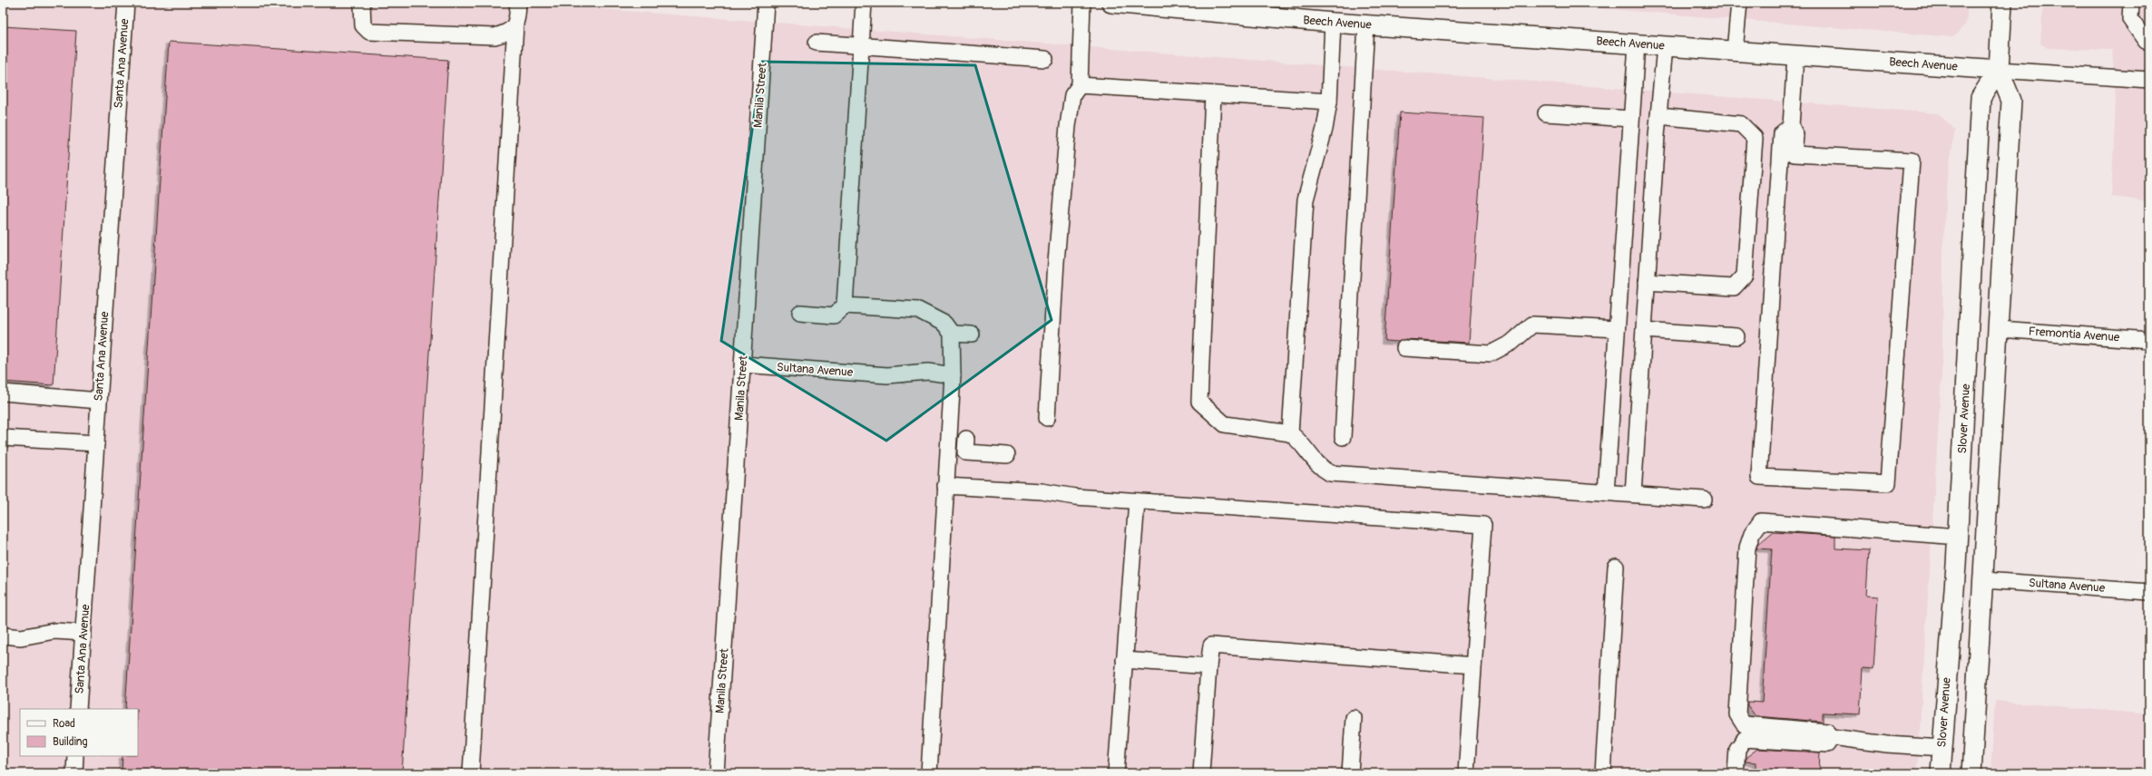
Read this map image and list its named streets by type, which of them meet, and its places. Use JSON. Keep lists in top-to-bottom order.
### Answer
{
  "streets": {
    "main road": ["Beech Avenue", "Slover Avenue"],
    "street": [
      "Santa Ana Avenue",
      "Manila Street",
      "Fremontia Avenue",
      "Sultana Avenue"
    ]
  },
  "crossings": [
    ["Beech Avenue", "Slover Avenue"],
    ["Manila Street", "Sultana Avenue"],
    ["Fremontia Avenue", "Slover Avenue"],
    ["Sultana Avenue", "Slover Avenue"]
  ],
  "legend": ["Road", "Building"]
}
